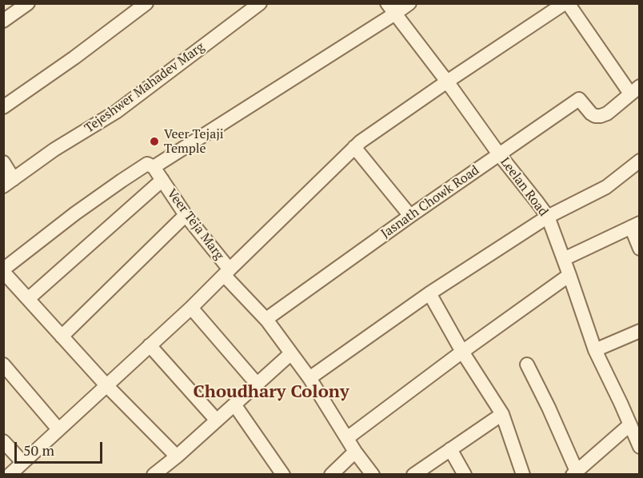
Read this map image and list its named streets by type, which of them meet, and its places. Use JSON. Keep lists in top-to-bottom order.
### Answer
{
  "streets": {
    "street": [
      "Tejeshwer Mahadev Marg",
      "Leelan Road",
      "Jasnath Chowk Road",
      "Veer Teja Marg"
    ]
  },
  "crossings": [
    ["Leelan Road", "Jasnath Chowk Road"],
    ["Jasnath Chowk Road", "Veer Teja Marg"]
  ],
  "districts": ["Choudhary Colony"],
  "places": ["Veer Tejaji Temple"],
  "scale_bar": "50 m"
}
